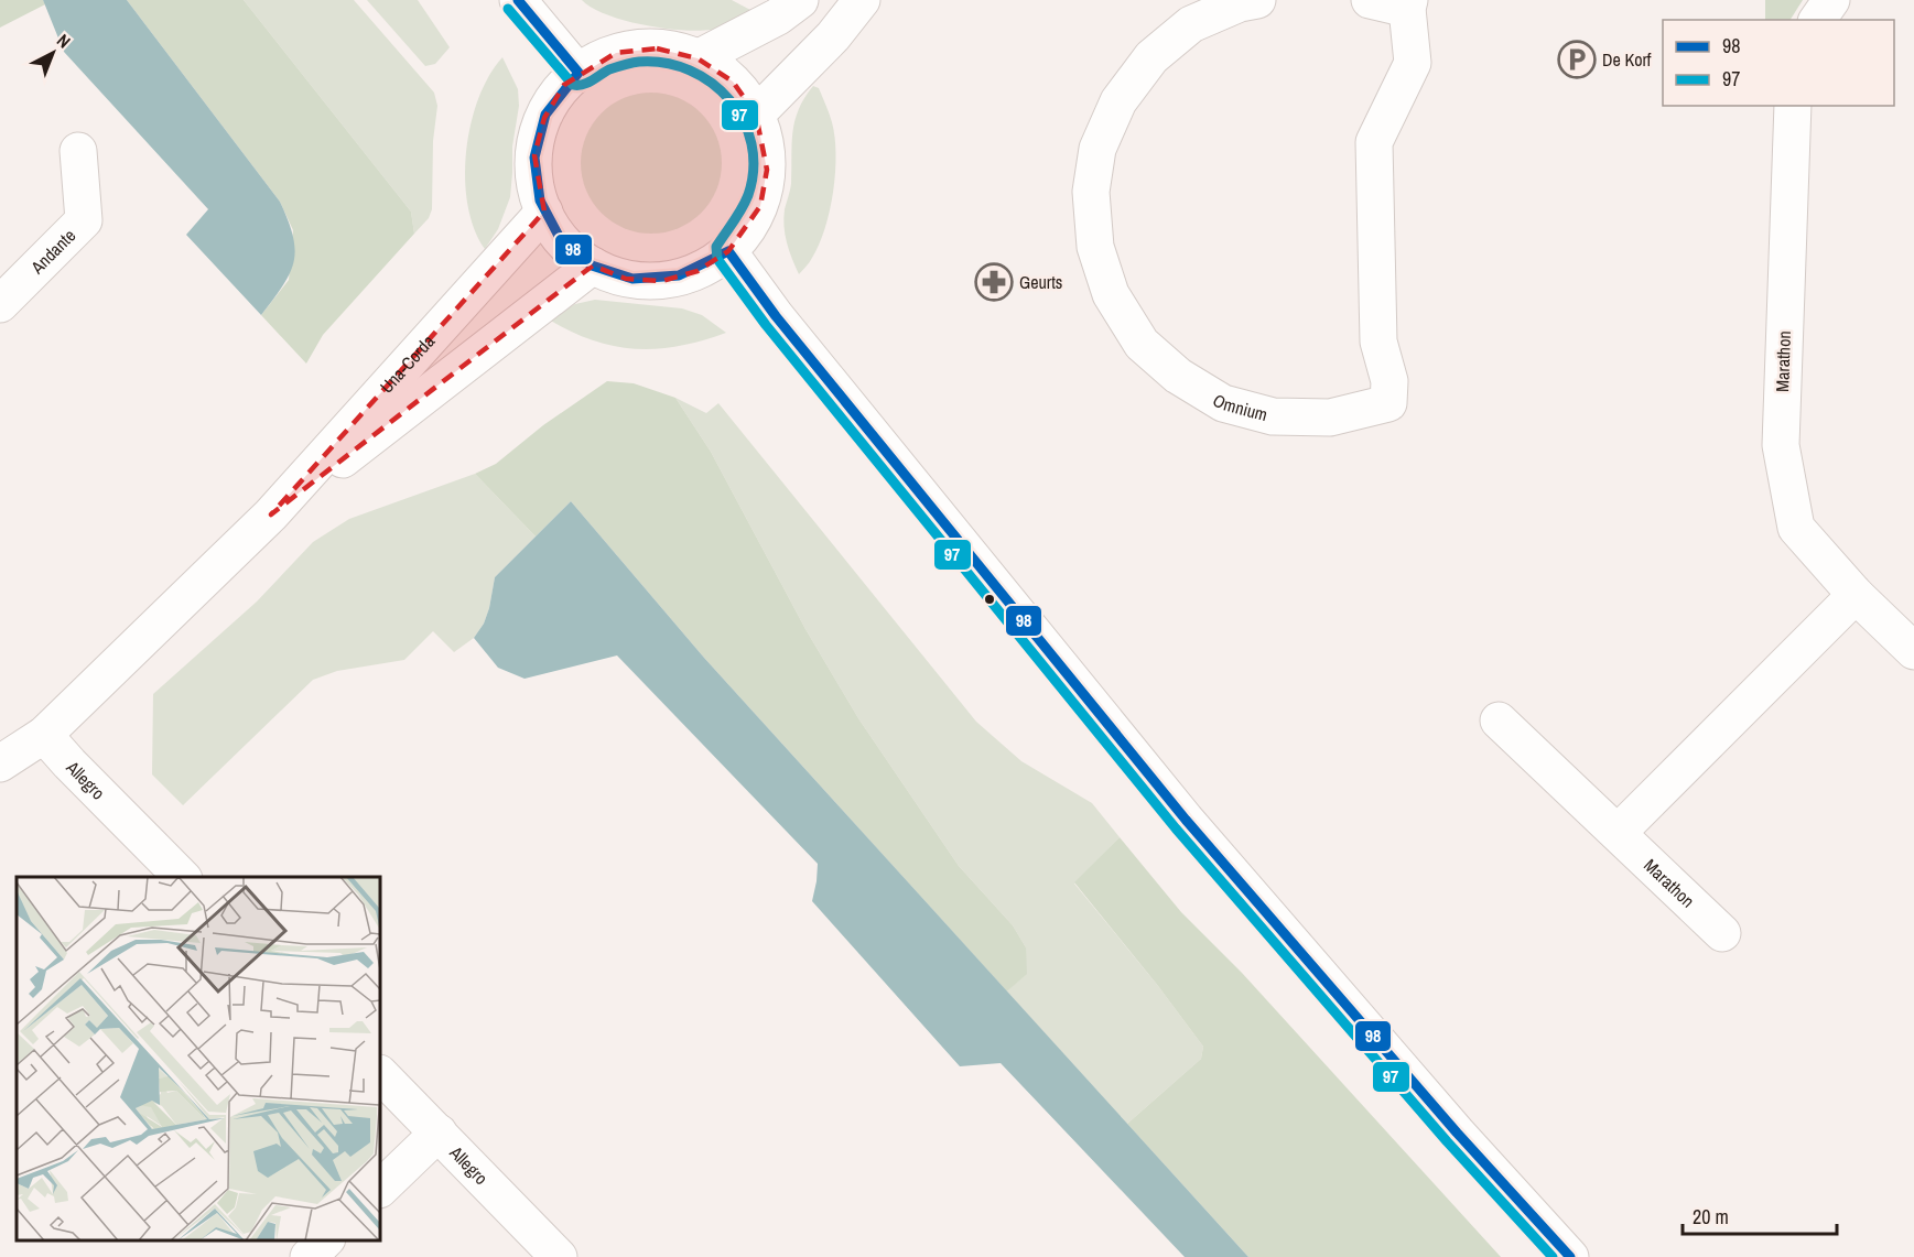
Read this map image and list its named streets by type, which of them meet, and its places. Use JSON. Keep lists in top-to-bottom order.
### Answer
{
  "streets": {
    "street": [
      "Andante",
      "Marathon",
      "Una-Corda",
      "Omnium",
      "Allegro"
    ]
  },
  "crossings": [
    ["Una-Corda", "Allegro"]
  ],
  "places": {
    "parking": ["De Korf"],
    "pharmacy": ["Geurts"]
  },
  "lines": ["transit line 98", "transit line 97"],
  "legend": ["98", "97"],
  "scale_bar": "20 m",
  "north": "top right"
}
